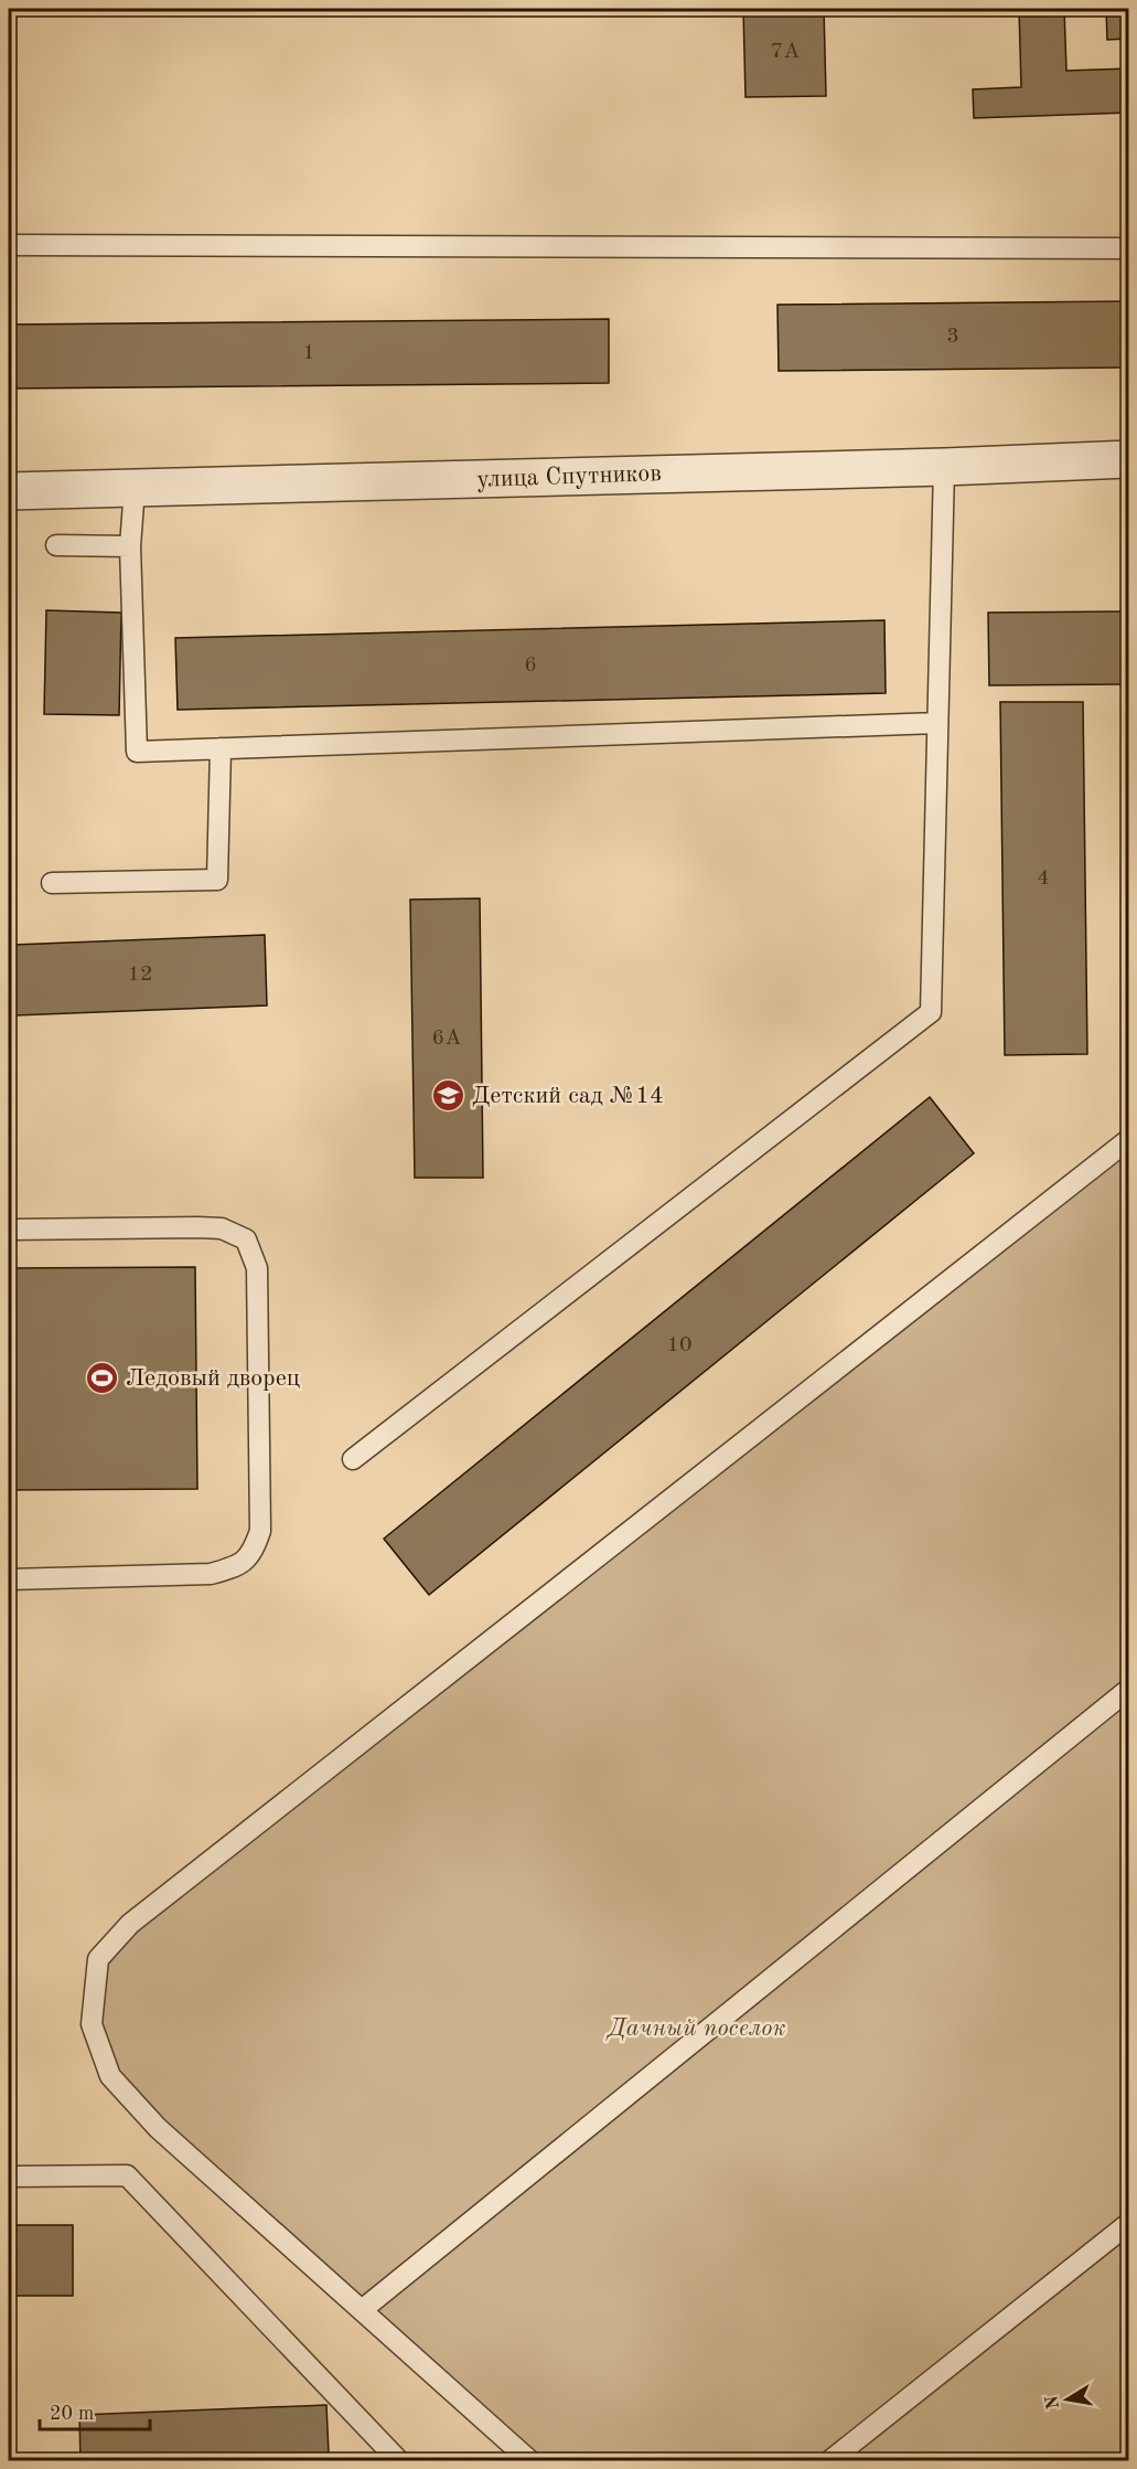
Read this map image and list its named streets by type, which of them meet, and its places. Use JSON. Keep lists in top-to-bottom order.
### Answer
{
  "streets": {
    "street": ["улица Спутников"]
  },
  "parks": ["Дачный поселок"],
  "places": {
    "school or university": ["Детский сад №14"],
    "sports": ["Ледовый дворец"]
  },
  "house_numbers": [
    "7А",
    "3",
    "1",
    "6",
    "4",
    "12",
    "6А",
    "10"
  ],
  "scale_bar": "20 m",
  "north": "left"
}
